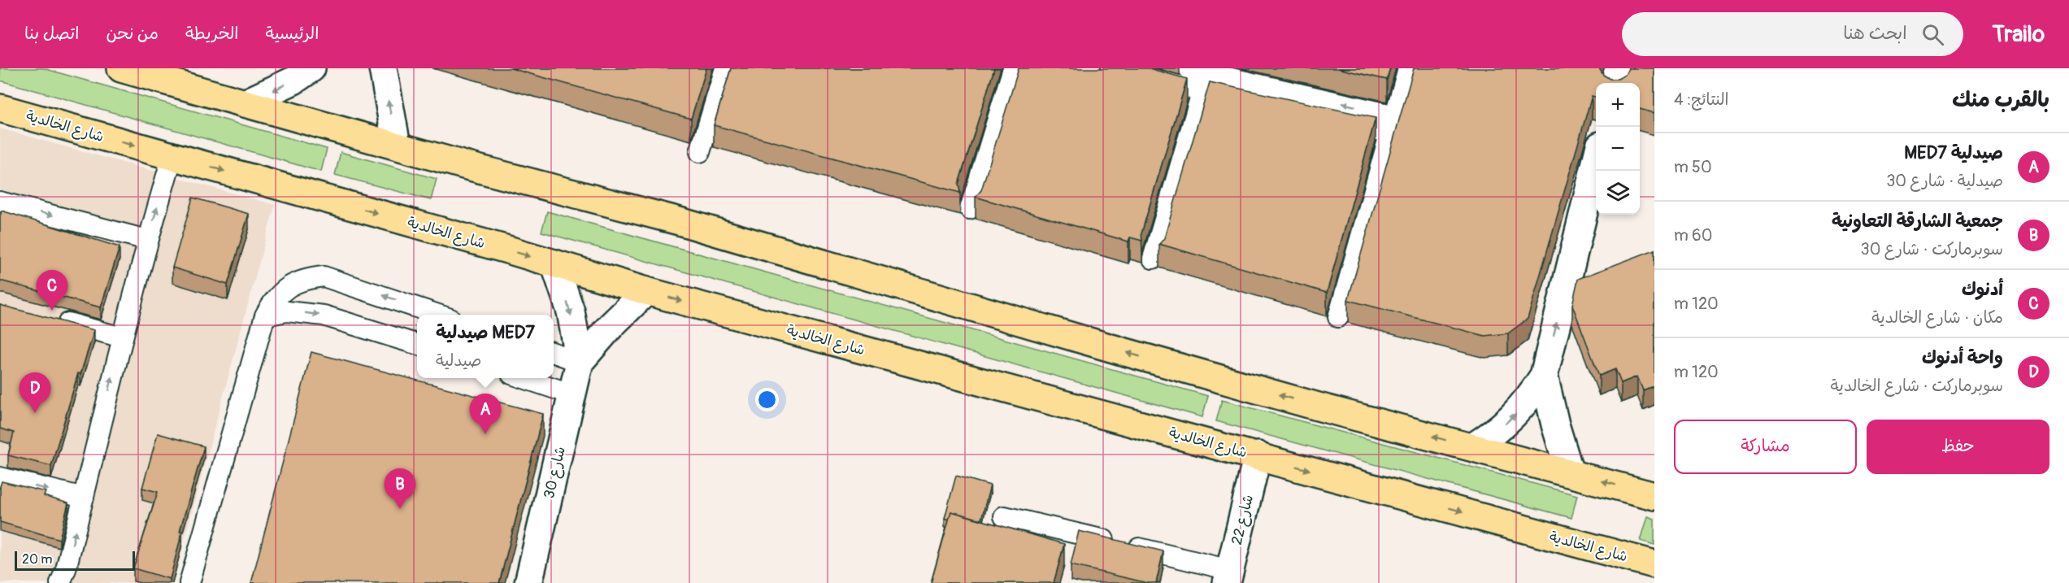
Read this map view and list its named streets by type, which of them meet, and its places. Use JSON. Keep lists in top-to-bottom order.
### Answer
{
  "streets": {
    "main road": ["شارع الخالدية"],
    "street": ["شارع 30", "شارع 22"]
  },
  "crossings": [
    ["شارع الخالدية", "شارع 30"],
    ["شارع الخالدية", "شارع 22"]
  ],
  "scale_bar": "20 m",
  "page": {
    "header": "Trailo",
    "search": "ابحث هنا",
    "nav": [
      "الرئيسية",
      "الخريطة",
      "من نحن",
      "اتصل بنا"
    ],
    "heading": ["بالقرب منك", "النتائج: 4"],
    "map_buttons": ["+", "−"],
    "list": [
      {
        "mark": "A",
        "name": "صيدلية MED7",
        "note": "صيدلية · شارع 30",
        "value": "50 m"
      },
      {
        "mark": "B",
        "name": "جمعية الشارقة التعاونية",
        "note": "سوبرماركت · شارع 30",
        "value": "60 m"
      },
      {
        "mark": "C",
        "name": "أدنوك",
        "note": "مكان · شارع الخالدية",
        "value": "120 m"
      },
      {
        "mark": "D",
        "name": "واحة أدنوك",
        "note": "سوبرماركت · شارع الخالدية",
        "value": "120 m"
      }
    ],
    "pins": [
      "C",
      "D",
      "A",
      "B"
    ],
    "popup": ["صيدلية MED7", "صيدلية"],
    "buttons": ["حفظ", "مشاركة"],
    "scale": "20 m"
  }
}
